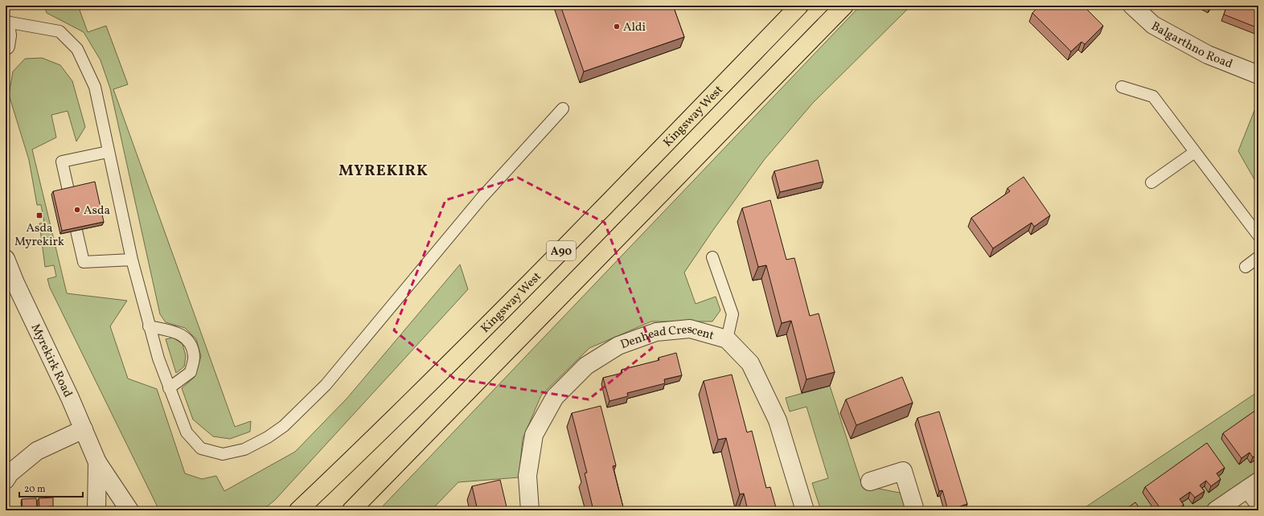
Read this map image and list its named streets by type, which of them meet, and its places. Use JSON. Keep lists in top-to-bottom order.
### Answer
{
  "streets": {
    "highway": ["Kingsway West", "A90"],
    "street": ["Balgarthno Road", "Denhead Crescent", "Myrekirk Road"]
  },
  "districts": ["MYREKIRK"],
  "places": {
    "other": ["Aldi", "Asda"],
    "transit": ["Asda Myrekirk"]
  },
  "scale_bar": "20 m"
}
